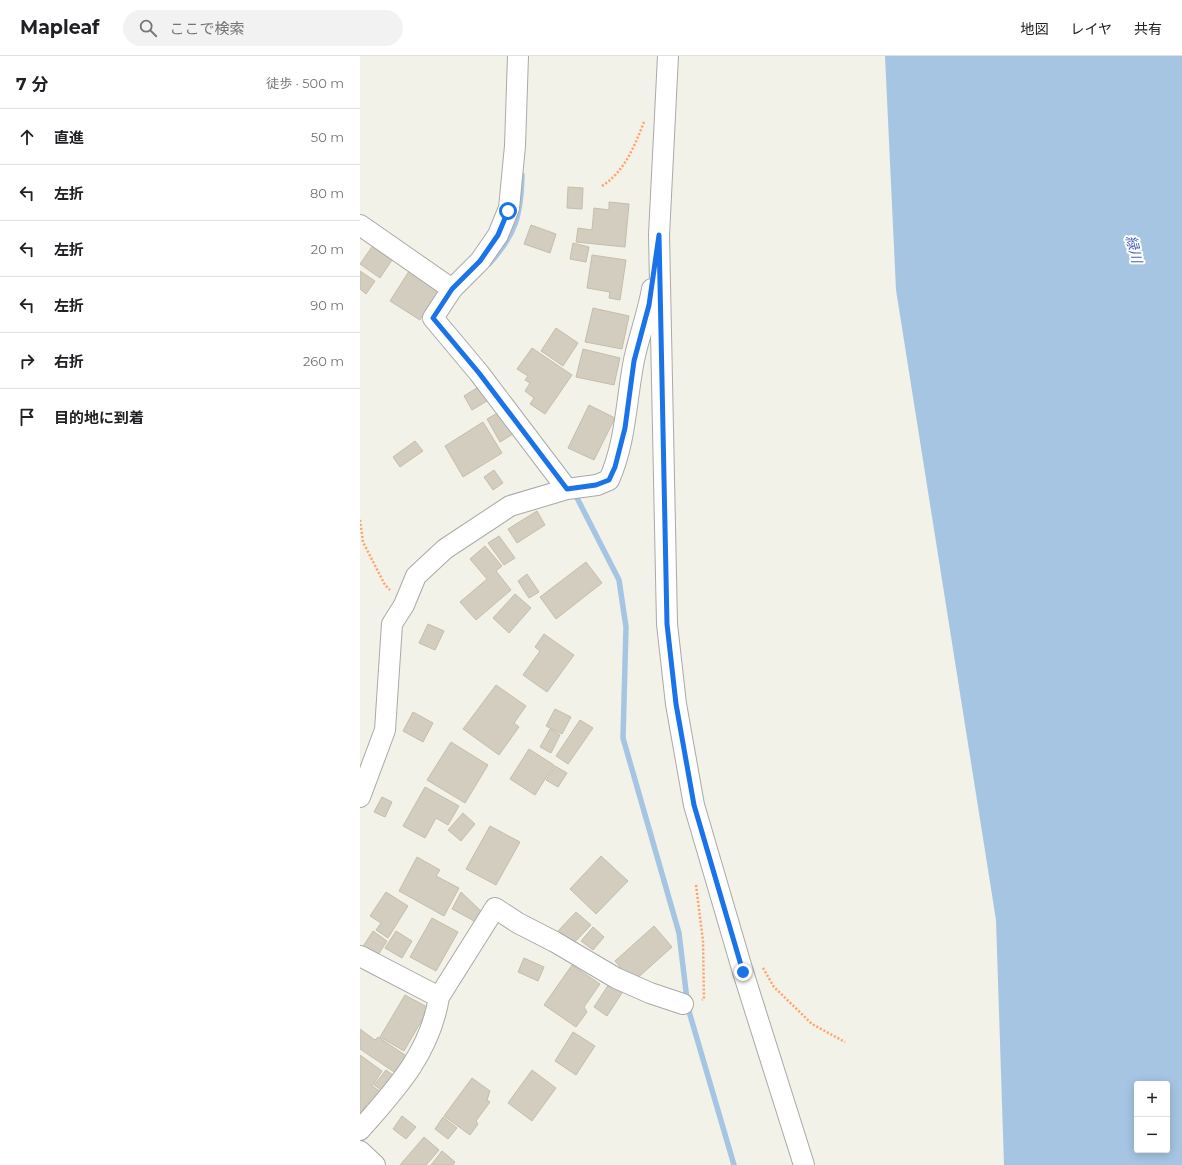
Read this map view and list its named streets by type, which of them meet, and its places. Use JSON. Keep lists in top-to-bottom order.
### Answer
{
  "water": ["緑川"],
  "page": {
    "header": "Mapleaf",
    "search": "ここで検索",
    "nav": ["地図", "レイヤ", "共有"],
    "heading": ["7 分", "徒歩 · 500 m"],
    "list": [
      ["直進", "50 m"],
      ["左折", "80 m"],
      ["左折", "20 m"],
      ["左折", "90 m"],
      ["右折", "260 m"],
      "目的地に到着"
    ],
    "map_buttons": ["+", "−"]
  }
}
